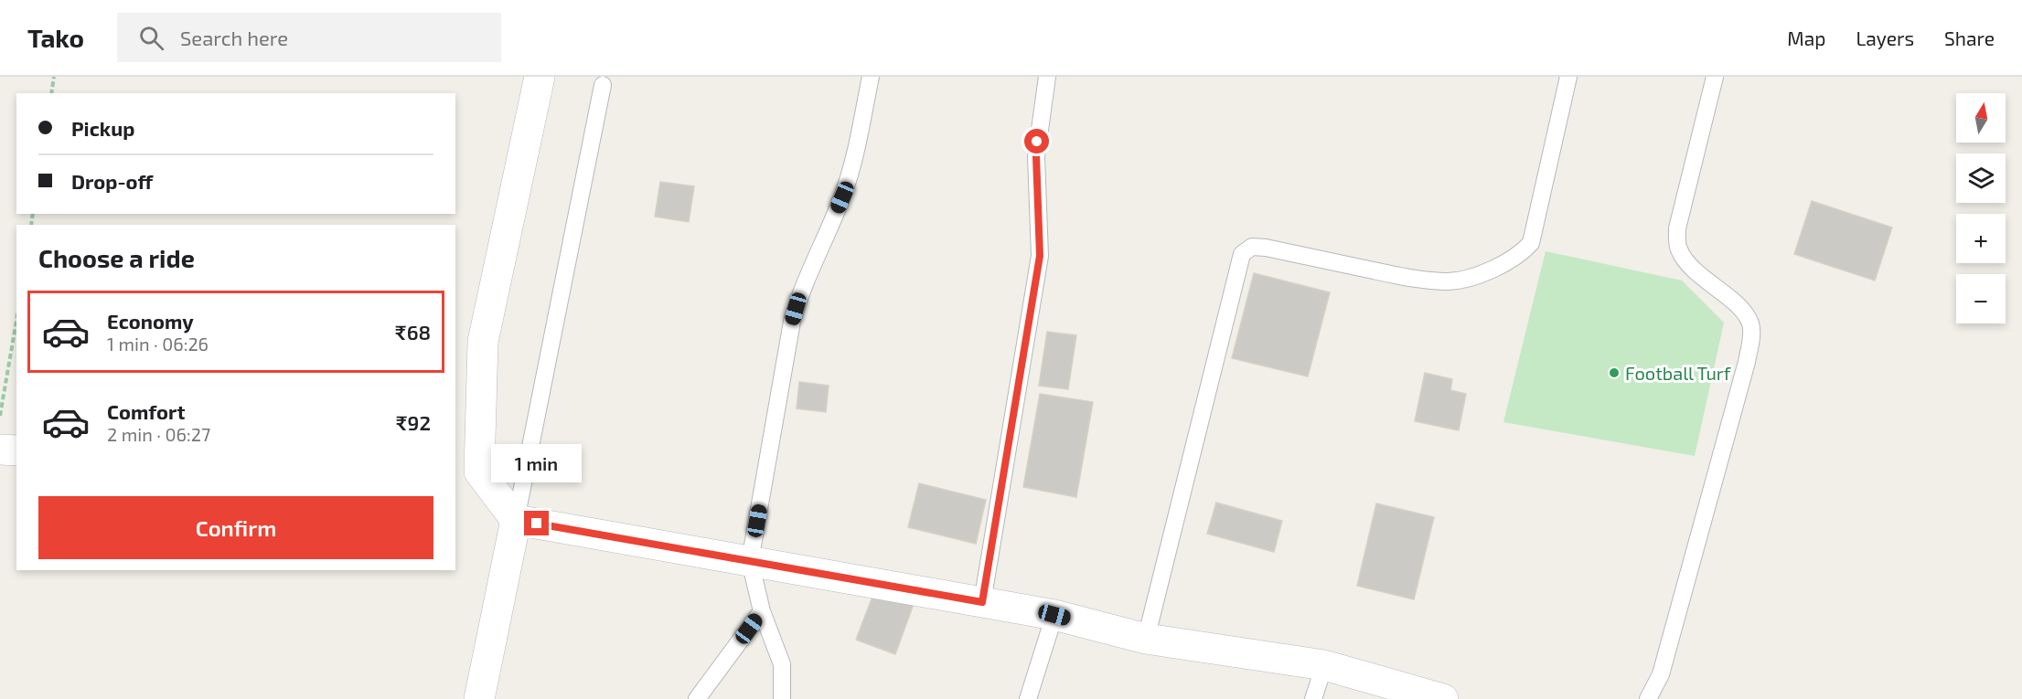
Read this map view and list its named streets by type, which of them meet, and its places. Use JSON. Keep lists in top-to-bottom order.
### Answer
{
  "places": ["Football Turf"],
  "north": "top",
  "page": {
    "header": "Tako",
    "search": "Search here",
    "nav": ["Map", "Layers", "Share"],
    "map_buttons": ["+", "−"],
    "banner": ["Pickup", "Drop-off"],
    "heading": "Choose a ride",
    "list": [
      {
        "name": "Economy",
        "note": "1 min · 06:26",
        "value": "₹68"
      },
      {
        "name": "Comfort",
        "note": "2 min · 06:27",
        "value": "₹92"
      }
    ],
    "bubble": "1 min",
    "buttons": "Confirm"
  }
}
